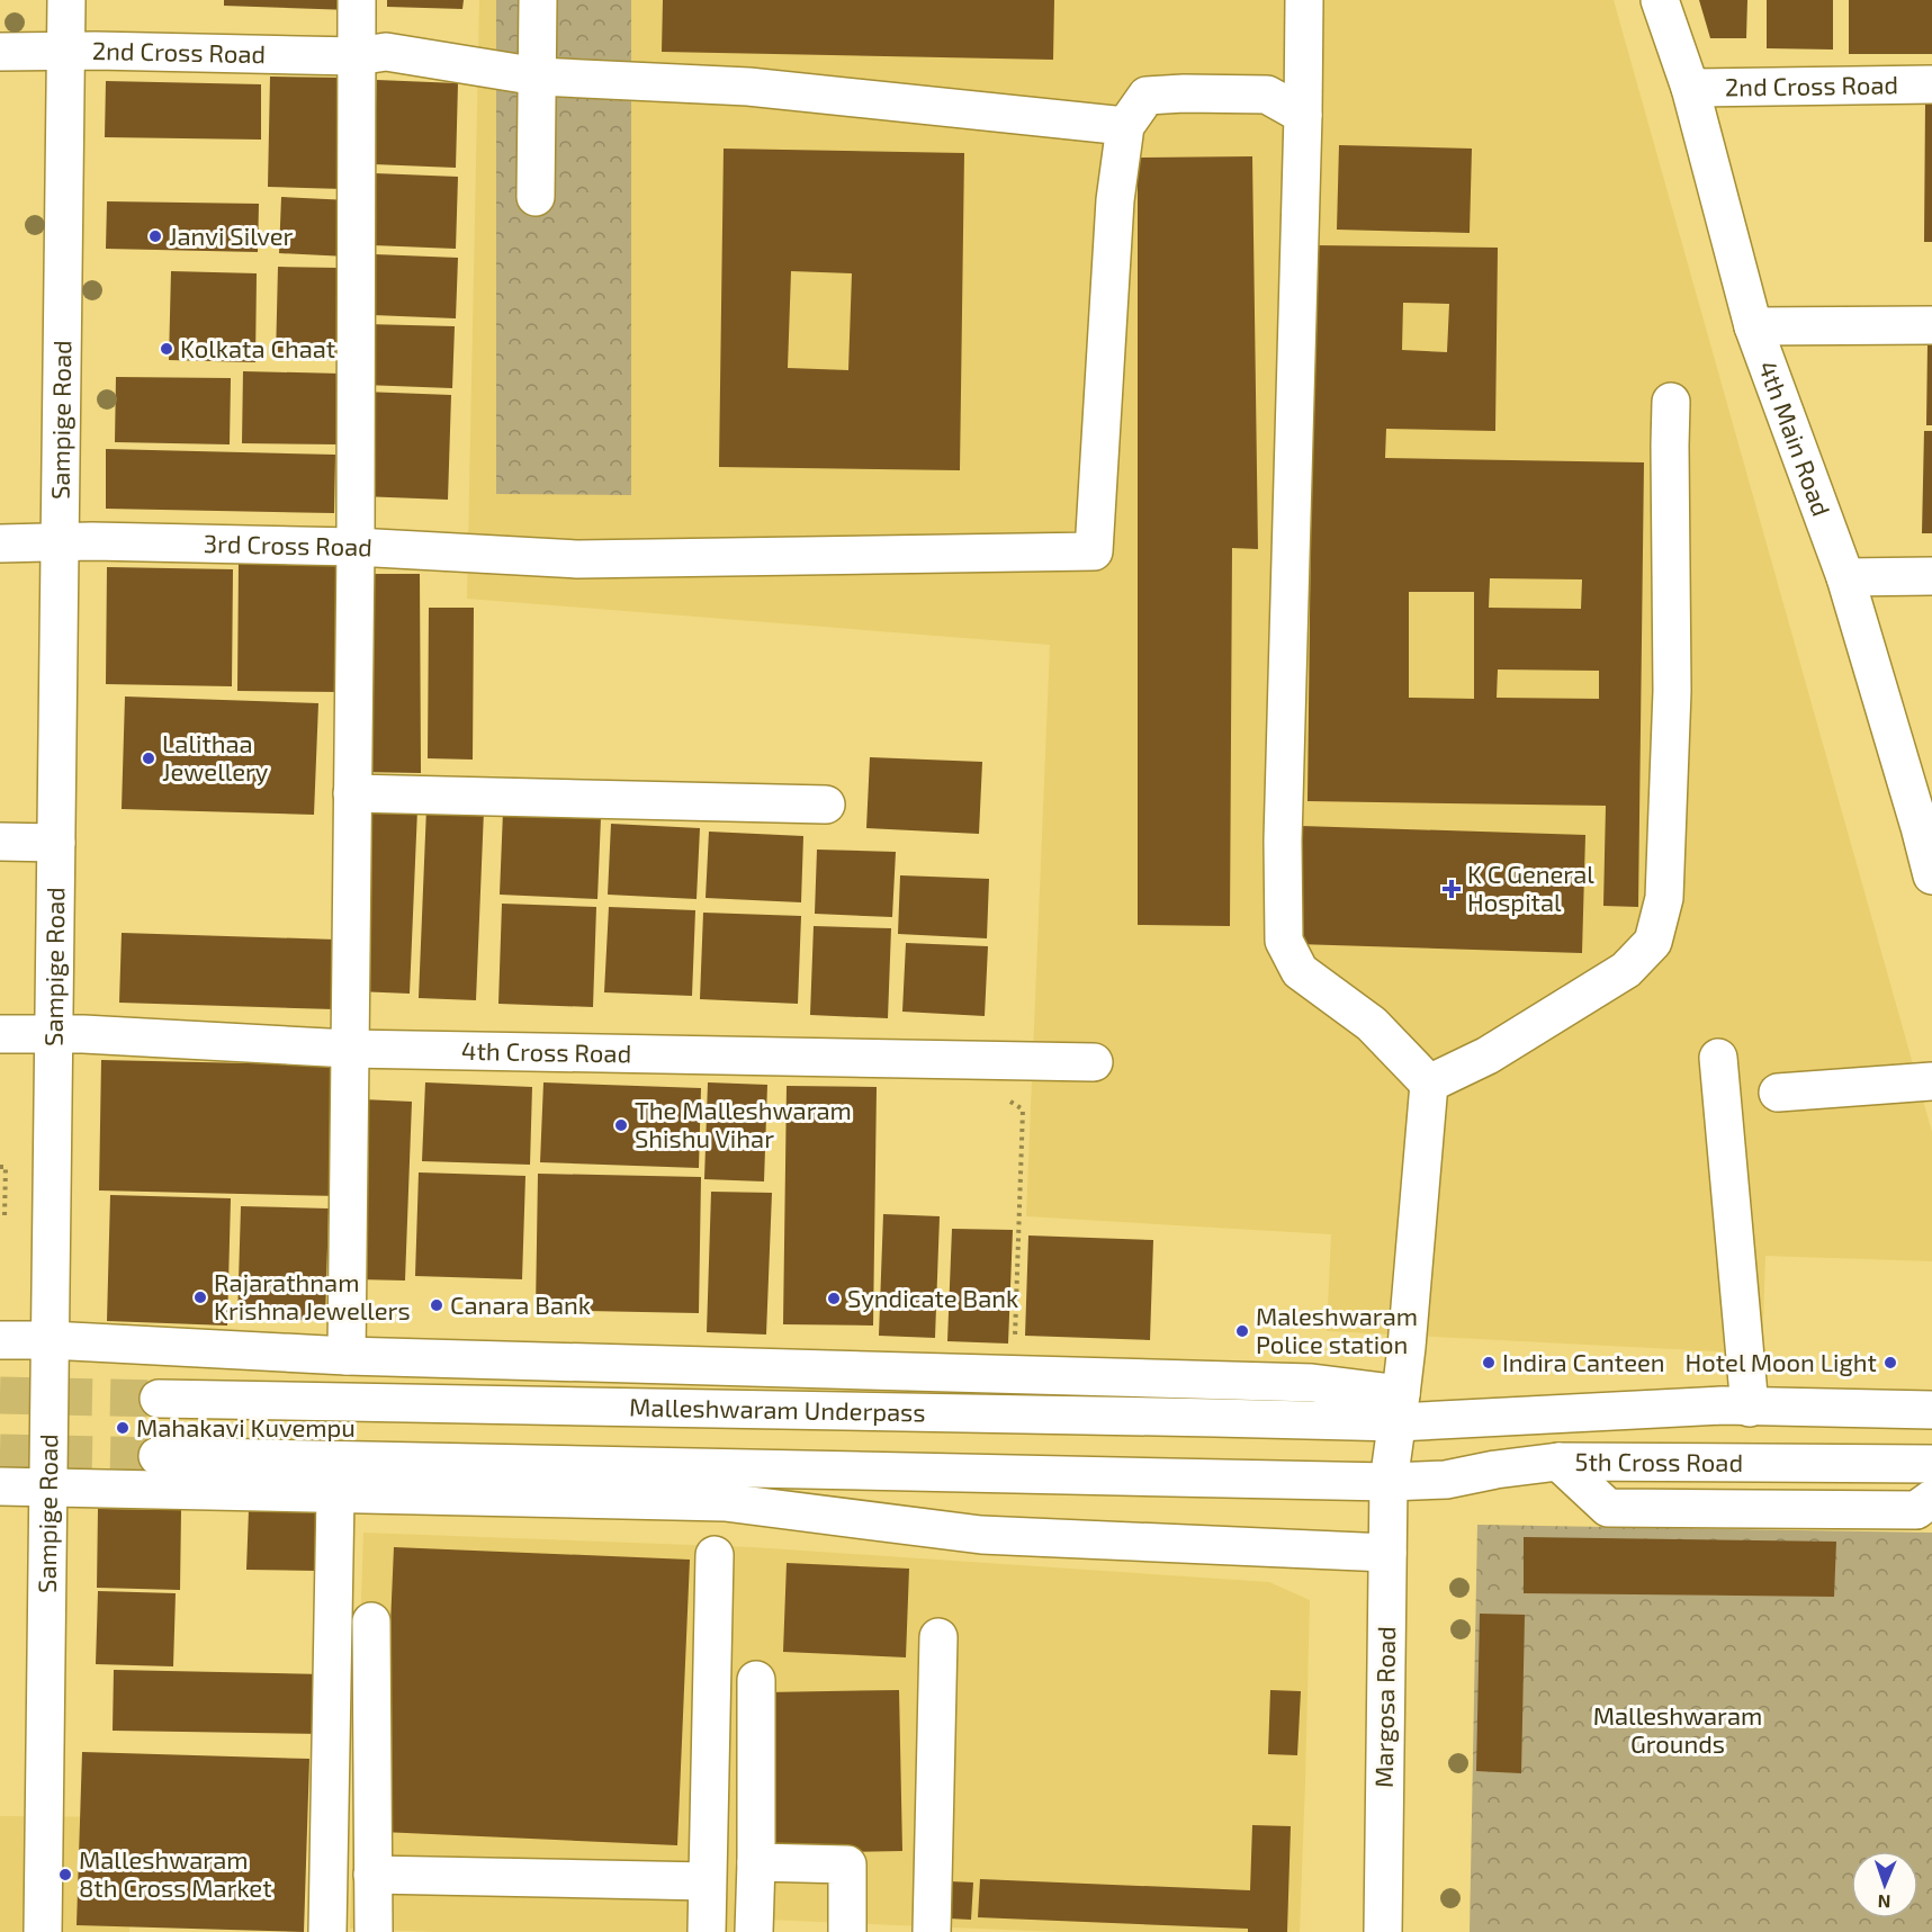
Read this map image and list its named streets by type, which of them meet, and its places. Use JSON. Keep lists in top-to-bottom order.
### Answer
{
  "streets": {
    "main road": [
      "2nd Cross Road",
      "Sampige Road",
      "4th Main Road",
      "3rd Cross Road",
      "4th Cross Road",
      "Malleshwaram Underpass",
      "5th Cross Road",
      "Margosa Road"
    ]
  },
  "crossings": [
    ["2nd Cross Road", "Sampige Road"],
    ["2nd Cross Road", "4th Main Road"],
    ["2nd Cross Road", "3rd Cross Road"],
    ["Sampige Road", "3rd Cross Road"],
    ["Sampige Road", "4th Cross Road"],
    ["Malleshwaram Underpass", "5th Cross Road"],
    ["Malleshwaram Underpass", "Margosa Road"],
    ["5th Cross Road", "Margosa Road"]
  ],
  "parks": ["Malleshwaram Grounds"],
  "places": {
    "other": [
      "Janvi Silver",
      "Kolkata Chaat",
      "Lalithaa Jewellery",
      "The Malleshwaram Shishu Vihar",
      "Rajarathnam Krishna Jewellers",
      "Syndicate Bank",
      "Canara Bank",
      "Maleshwaram Police station",
      "Indira Canteen",
      "Hotel Moon Light",
      "Mahakavi Kuvempu",
      "Malleshwaram 8th Cross Market"
    ],
    "health": ["K C General Hospital"]
  },
  "north": "bottom"
}
